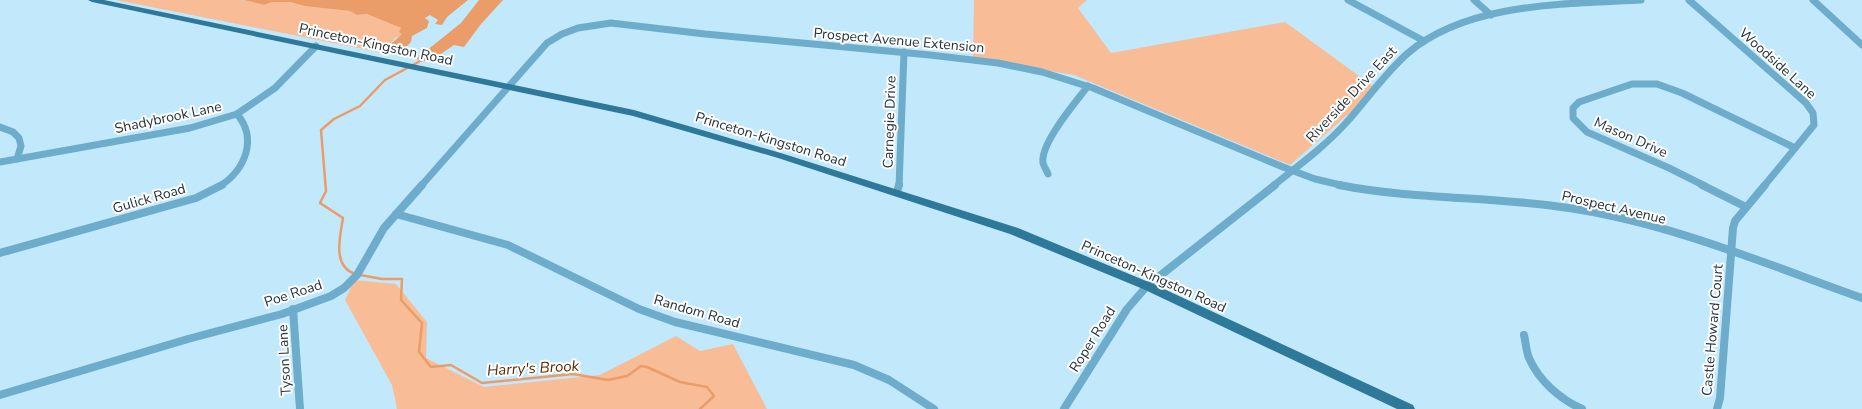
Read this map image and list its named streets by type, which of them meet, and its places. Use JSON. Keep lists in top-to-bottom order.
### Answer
{
  "streets": {
    "main road": ["Princeton-Kingston Road"],
    "street": [
      "Prospect Avenue Extension",
      "Woodside Lane",
      "Riverside Drive East",
      "Shadybrook Lane",
      "Carnegie Drive",
      "Mason Drive",
      "Gulick Road",
      "Prospect Avenue",
      "Poe Road",
      "Random Road",
      "Castle Howard Court",
      "Roper Road",
      "Tyson Lane"
    ]
  },
  "crossings": [
    ["Prospect Avenue Extension", "Princeton-Kingston Road"],
    ["Prospect Avenue Extension", "Riverside Drive East"],
    ["Prospect Avenue Extension", "Carnegie Drive"],
    ["Prospect Avenue Extension", "Prospect Avenue"],
    ["Prospect Avenue Extension", "Poe Road"],
    ["Princeton-Kingston Road", "Riverside Drive East"],
    ["Princeton-Kingston Road", "Shadybrook Lane"],
    ["Princeton-Kingston Road", "Carnegie Drive"],
    ["Princeton-Kingston Road", "Poe Road"],
    ["Princeton-Kingston Road", "Roper Road"],
    ["Woodside Lane", "Mason Drive"],
    ["Woodside Lane", "Prospect Avenue"],
    ["Woodside Lane", "Castle Howard Court"],
    ["Riverside Drive East", "Prospect Avenue"],
    ["Riverside Drive East", "Roper Road"],
    ["Shadybrook Lane", "Gulick Road"],
    ["Prospect Avenue", "Castle Howard Court"],
    ["Poe Road", "Random Road"],
    ["Poe Road", "Tyson Lane"]
  ],
  "water": ["Harry's Brook"]
}
